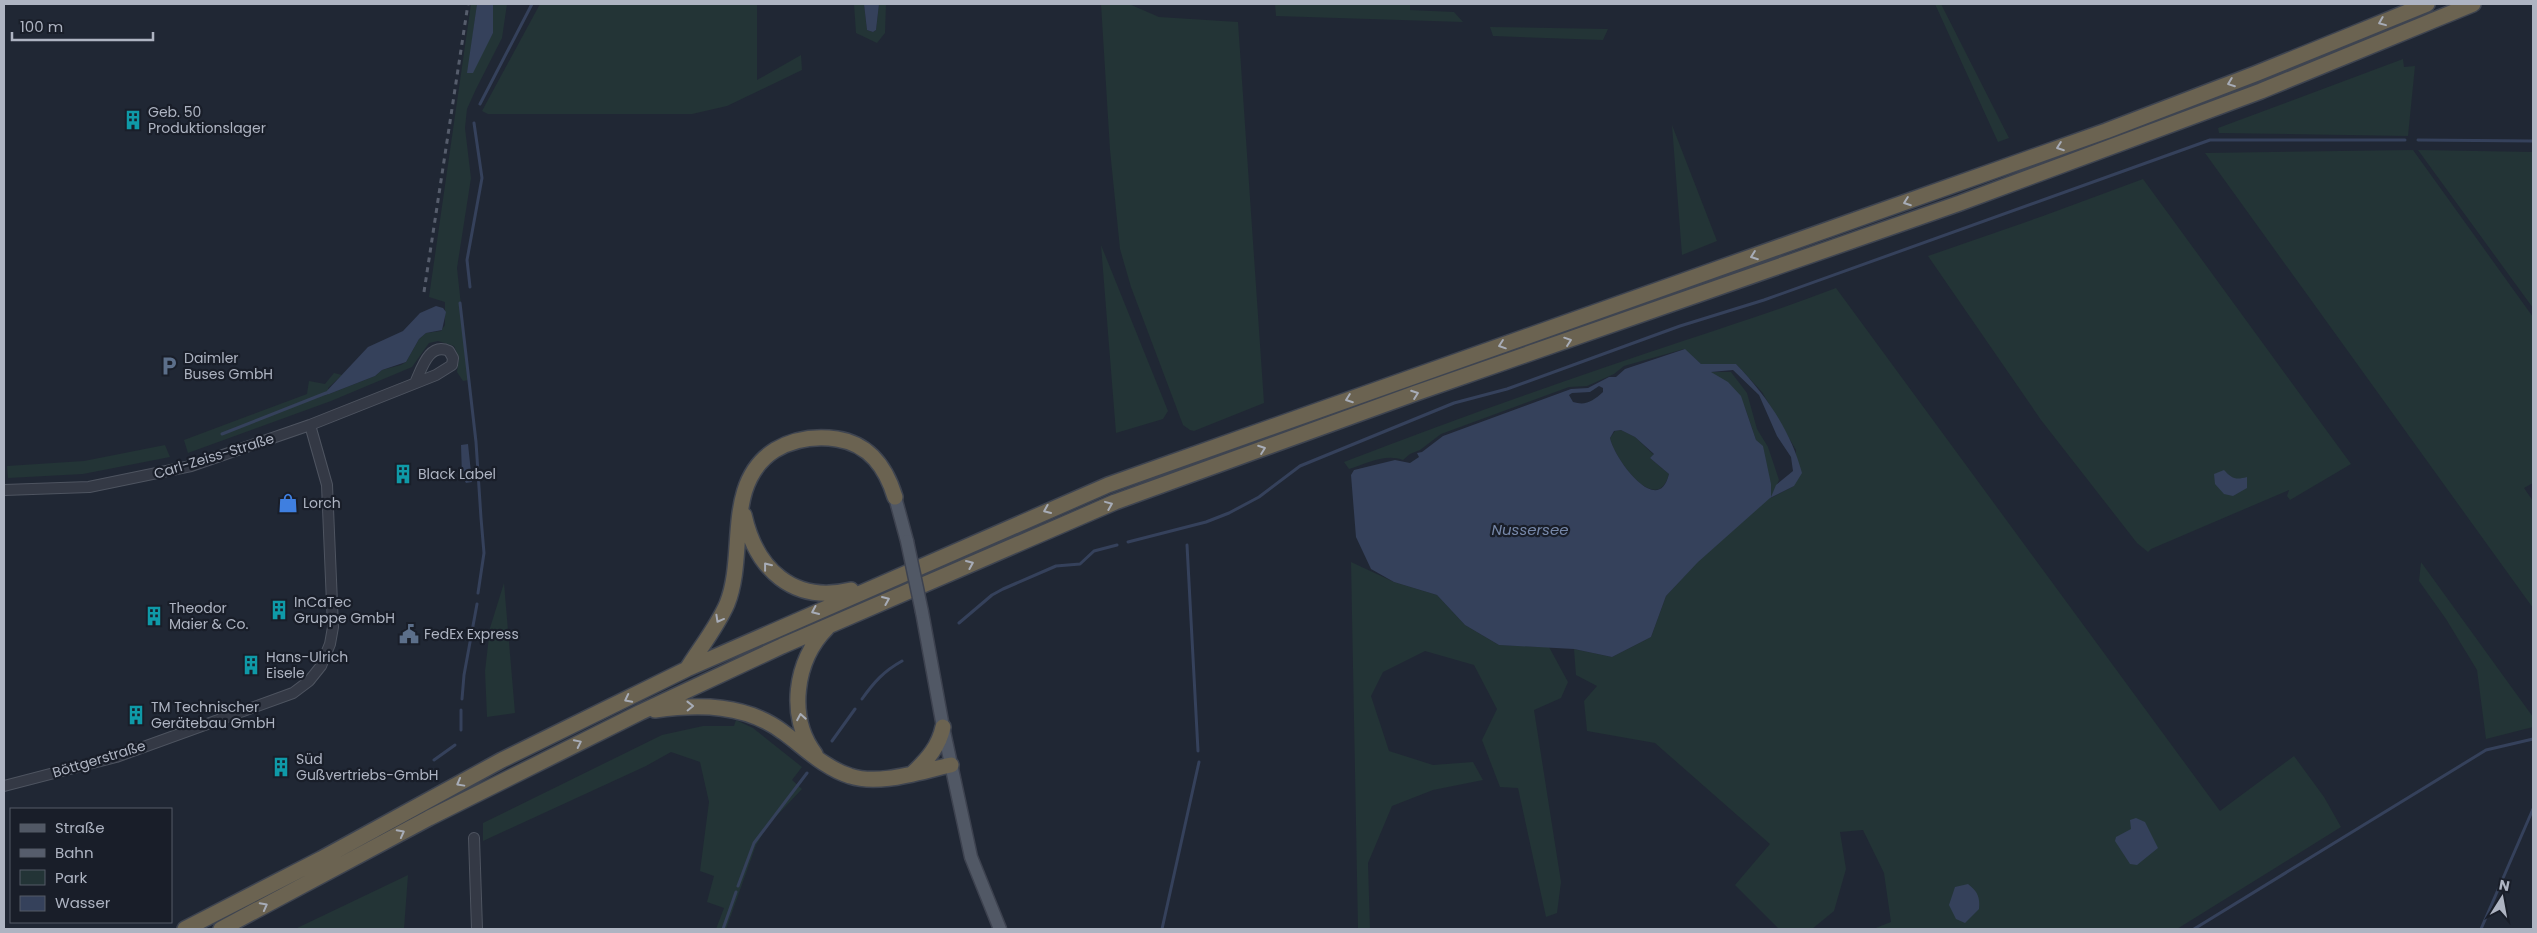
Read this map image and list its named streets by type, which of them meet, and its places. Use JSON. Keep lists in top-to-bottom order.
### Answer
{
  "streets": {
    "street": ["Carl-Zeiss-Straße", "Böttgerstraße"]
  },
  "crossings": [
    ["Carl-Zeiss-Straße", "Böttgerstraße"]
  ],
  "water": ["Nussersee"],
  "places": {
    "building": [
      "Geb. 50 Produktionslager",
      "Black Label",
      "InCaTec Gruppe GmbH",
      "Theodor Maier & Co.",
      "Hans-Ulrich Eisele",
      "TM Technischer Gerätebau GmbH",
      "Süd Gußvertriebs-GmbH"
    ],
    "parking": ["Daimler Buses GmbH"],
    "shop": ["Lorch"],
    "public building": ["FedEx Express"]
  },
  "legend": [
    "Straße",
    "Bahn",
    "Park",
    "Wasser"
  ],
  "scale_bar": "100 m",
  "north": "top"
}
